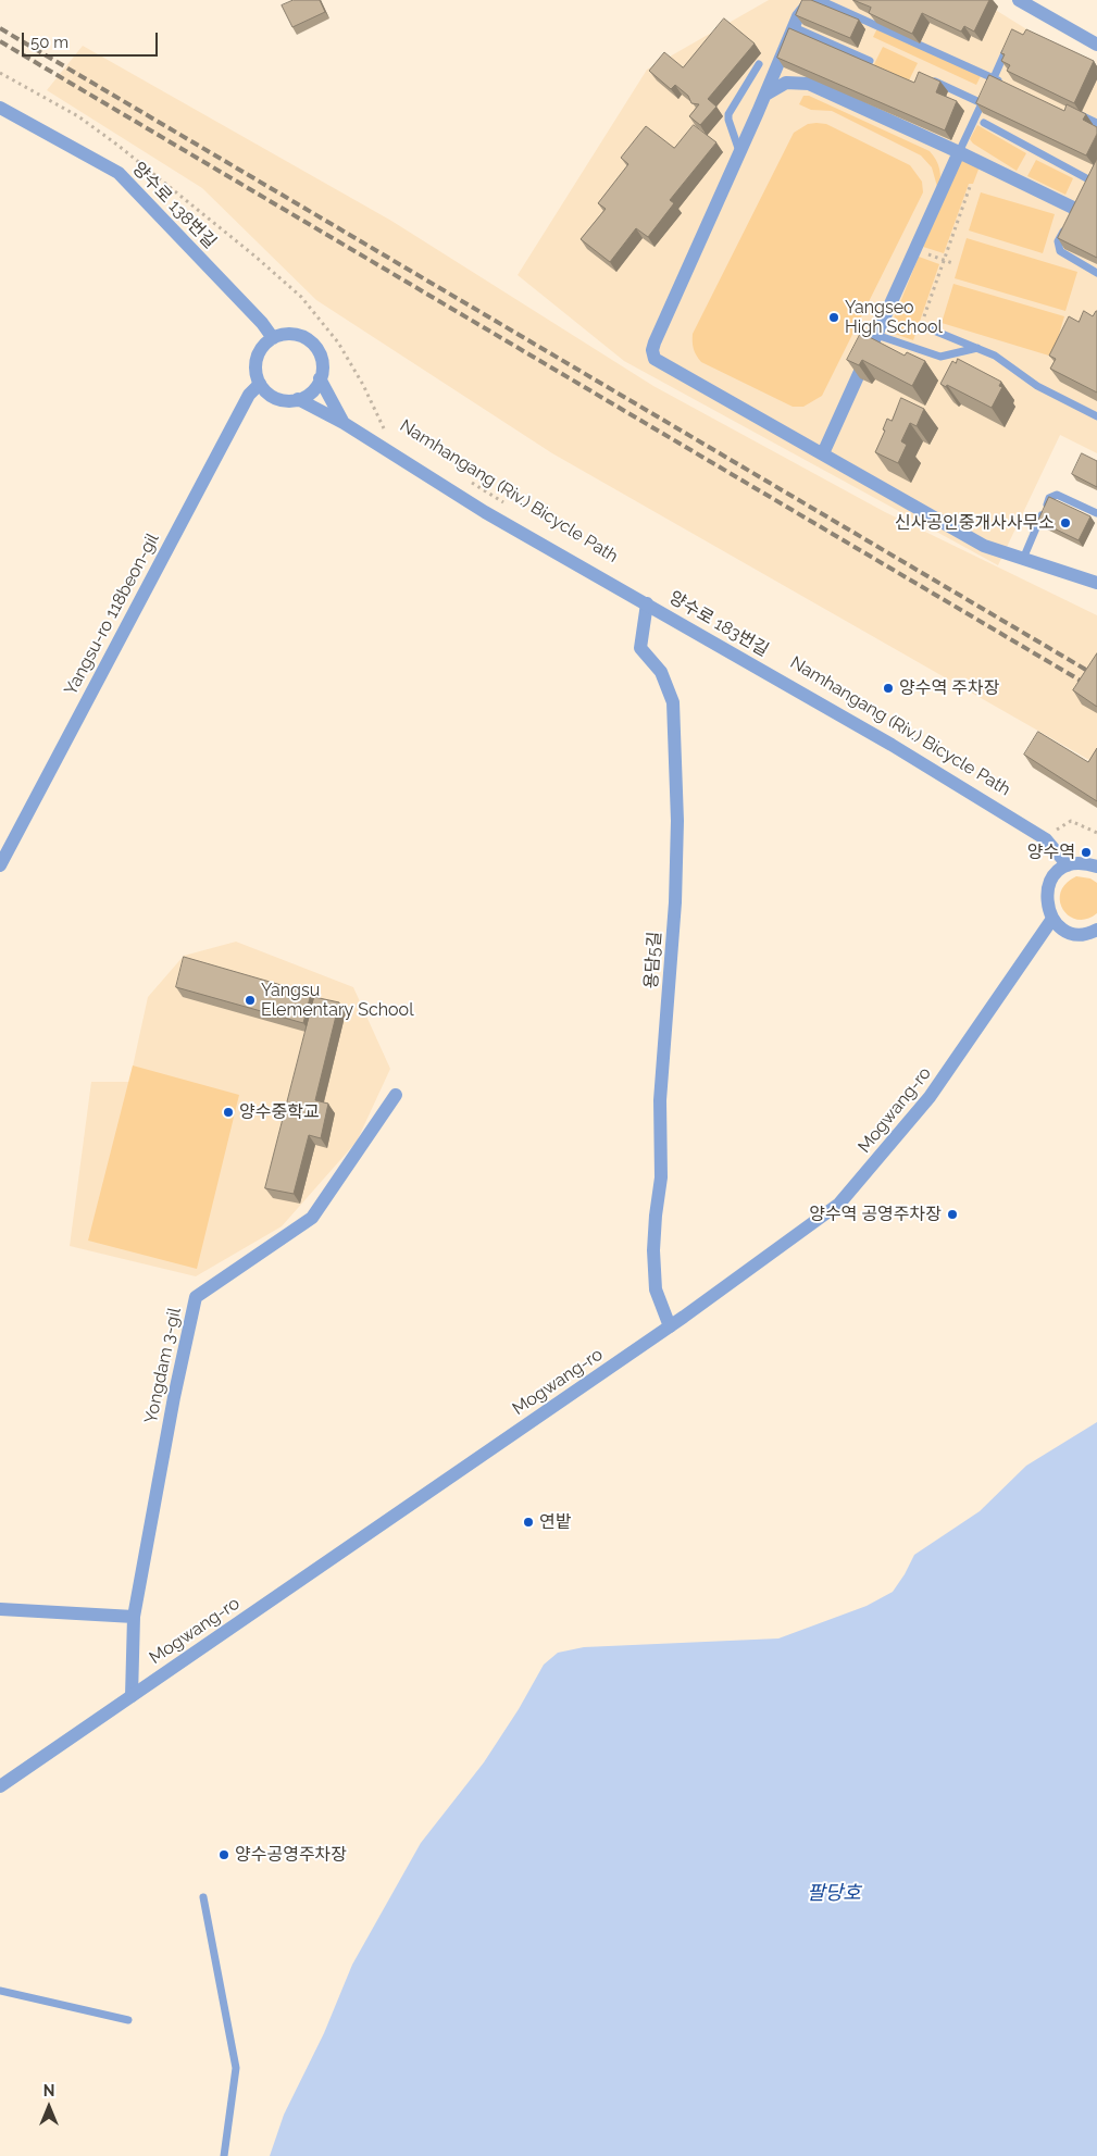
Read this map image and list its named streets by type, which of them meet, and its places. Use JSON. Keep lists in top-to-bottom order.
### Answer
{
  "streets": {
    "street": [
      "양수로 138번길",
      "Yangsu-ro 118beon-gil",
      "양수로 183번길",
      "용담5길",
      "Mogwang-ro",
      "Yongdam 3-gil"
    ],
    "path": ["Namhangang (Riv.) Bicycle Path"]
  },
  "crossings": [
    ["양수로 138번길", "Yangsu-ro 118beon-gil"],
    ["양수로 138번길", "양수로 183번길"],
    ["Yangsu-ro 118beon-gil", "양수로 183번길"],
    ["양수로 183번길", "용담5길"],
    ["용담5길", "Mogwang-ro"],
    ["Mogwang-ro", "Yongdam 3-gil"]
  ],
  "water": ["팔당호"],
  "places": [
    "Yangseo High School",
    "신사공인중개사사무소",
    "양수역 주차장",
    "양수역",
    "Yangsu Elementary School",
    "양수중학교",
    "양수역 공영주차장",
    "연밭",
    "양수공영주차장"
  ],
  "scale_bar": "50 m",
  "north": "top"
}
